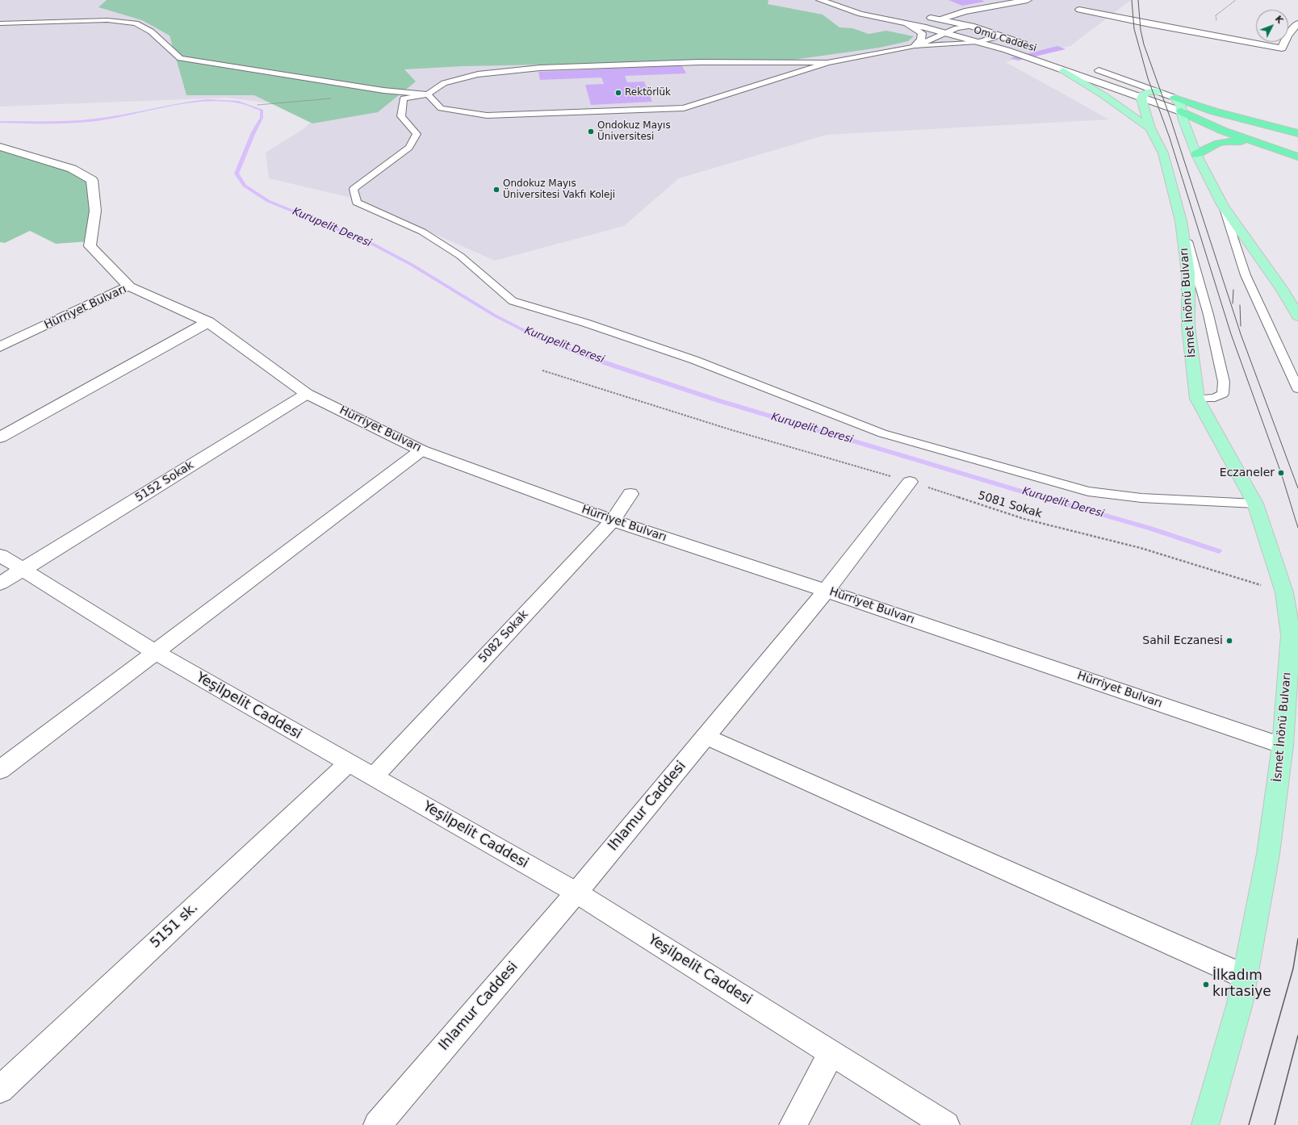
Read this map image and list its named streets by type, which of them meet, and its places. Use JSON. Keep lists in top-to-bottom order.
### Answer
{
  "streets": {
    "main road": ["İsmet İnönü Bulvarı"],
    "street": [
      "Omü Caddesi",
      "Hürriyet Bulvarı",
      "5152 Sokak",
      "5082 Sokak",
      "Yeşilpelit Caddesi",
      "Ihlamur Caddesi",
      "5151 sk."
    ],
    "path": ["5081 Sokak"]
  },
  "crossings": [
    ["Omü Caddesi", "İsmet İnönü Bulvarı"],
    ["İsmet İnönü Bulvarı", "Hürriyet Bulvarı"],
    ["İsmet İnönü Bulvarı", "5081 Sokak"],
    ["Hürriyet Bulvarı", "5152 Sokak"],
    ["Hürriyet Bulvarı", "5082 Sokak"],
    ["Hürriyet Bulvarı", "Ihlamur Caddesi"],
    ["5152 Sokak", "Yeşilpelit Caddesi"],
    ["5081 Sokak", "Ihlamur Caddesi"],
    ["5082 Sokak", "Yeşilpelit Caddesi"],
    ["Yeşilpelit Caddesi", "Ihlamur Caddesi"],
    ["Yeşilpelit Caddesi", "5151 sk."]
  ],
  "water": ["Kurupelit Deresi"],
  "places": [
    "Rektörlük",
    "Ondokuz Mayıs Üniversitesi",
    "Ondokuz Mayıs Üniversitesi Vakfı Koleji",
    "Eczaneler",
    "Sahil Eczanesi",
    "İlkadım kırtasiye"
  ],
  "north": "top right"
}
